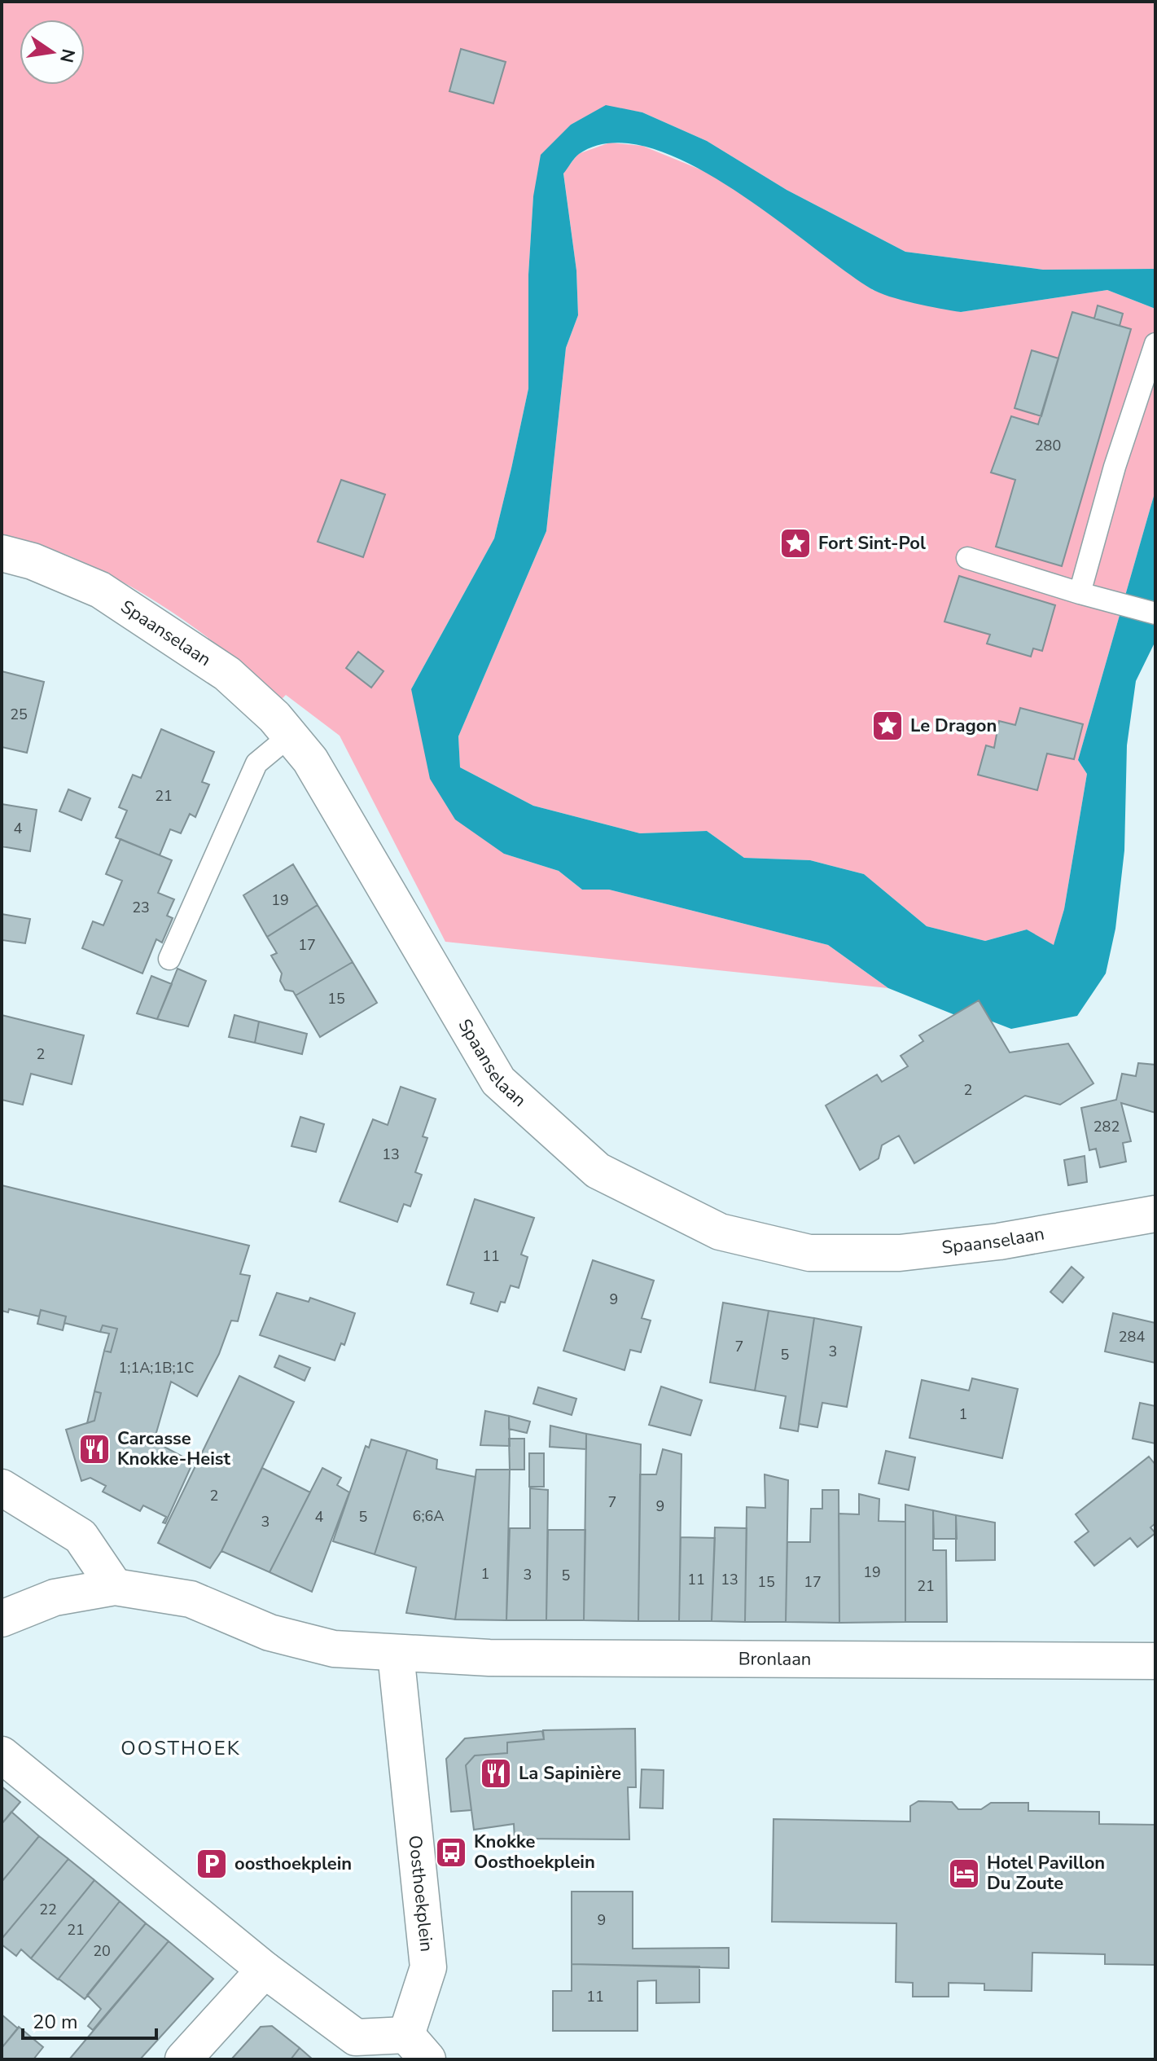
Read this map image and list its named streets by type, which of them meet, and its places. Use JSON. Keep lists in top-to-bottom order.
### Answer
{
  "streets": {
    "street": ["Spaanselaan", "Bronlaan", "Oosthoekplein"]
  },
  "crossings": [
    ["Bronlaan", "Oosthoekplein"]
  ],
  "districts": ["OOSTHOEK"],
  "places": {
    "place": ["Fort Sint-Pol", "Le Dragon"],
    "restaurant": ["Carcasse Knokke-Heist", "La Sapinière"],
    "bus stop": ["Knokke Oosthoekplein"],
    "parking": ["oosthoekplein"],
    "hotel": ["Hotel Pavillon Du Zoute"]
  },
  "house_numbers": [
    "280",
    "25",
    "21",
    "4",
    "19",
    "23",
    "17",
    "15",
    "2",
    "2",
    "282",
    "13",
    "11",
    "9",
    "284",
    "7",
    "3",
    "5",
    "1;1A;1B;1C",
    "1",
    "2",
    "7",
    "9",
    "6;6A",
    "4",
    "5",
    "3",
    "19",
    "1",
    "3",
    "5",
    "11",
    "13",
    "15",
    "17",
    "21",
    "22",
    "9",
    "21",
    "20",
    "11"
  ],
  "scale_bar": "20 m",
  "north": "right"
}
